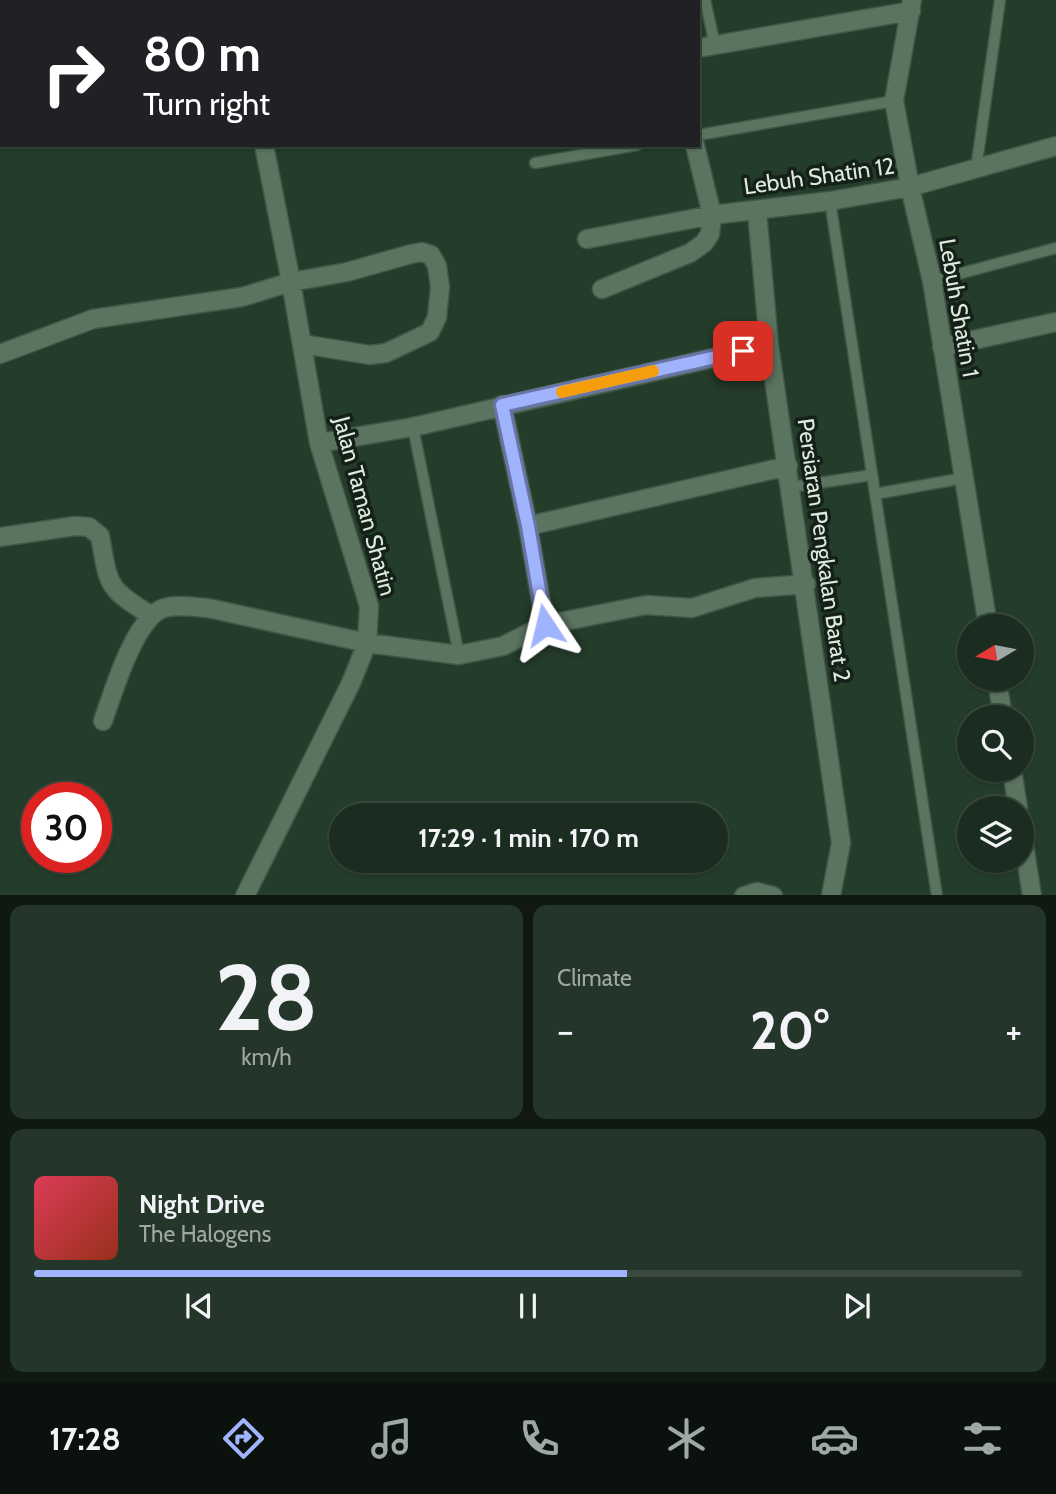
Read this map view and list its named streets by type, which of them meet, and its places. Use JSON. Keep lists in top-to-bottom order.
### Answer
{
  "streets": {
    "street": [
      "Lebuh Shatin 12",
      "Lebuh Shatin 1",
      "Jalan Taman Shatin",
      "Persiaran Pengkalan Barat 2"
    ]
  },
  "crossings": [
    ["Lebuh Shatin 12", "Lebuh Shatin 1"],
    ["Lebuh Shatin 12", "Persiaran Pengkalan Barat 2"]
  ],
  "north": "left",
  "page": {
    "turn": ["80 m", "Turn right"],
    "limit": "30",
    "trip": "17:29 · 1 min · 170 m",
    "tile": [
      ["28", "km/h"],
      "Climate"
    ],
    "heat": ["−", "20°", "+"],
    "song": ["Night Drive", "The Halogens"],
    "tabs": "17:28"
  }
}
